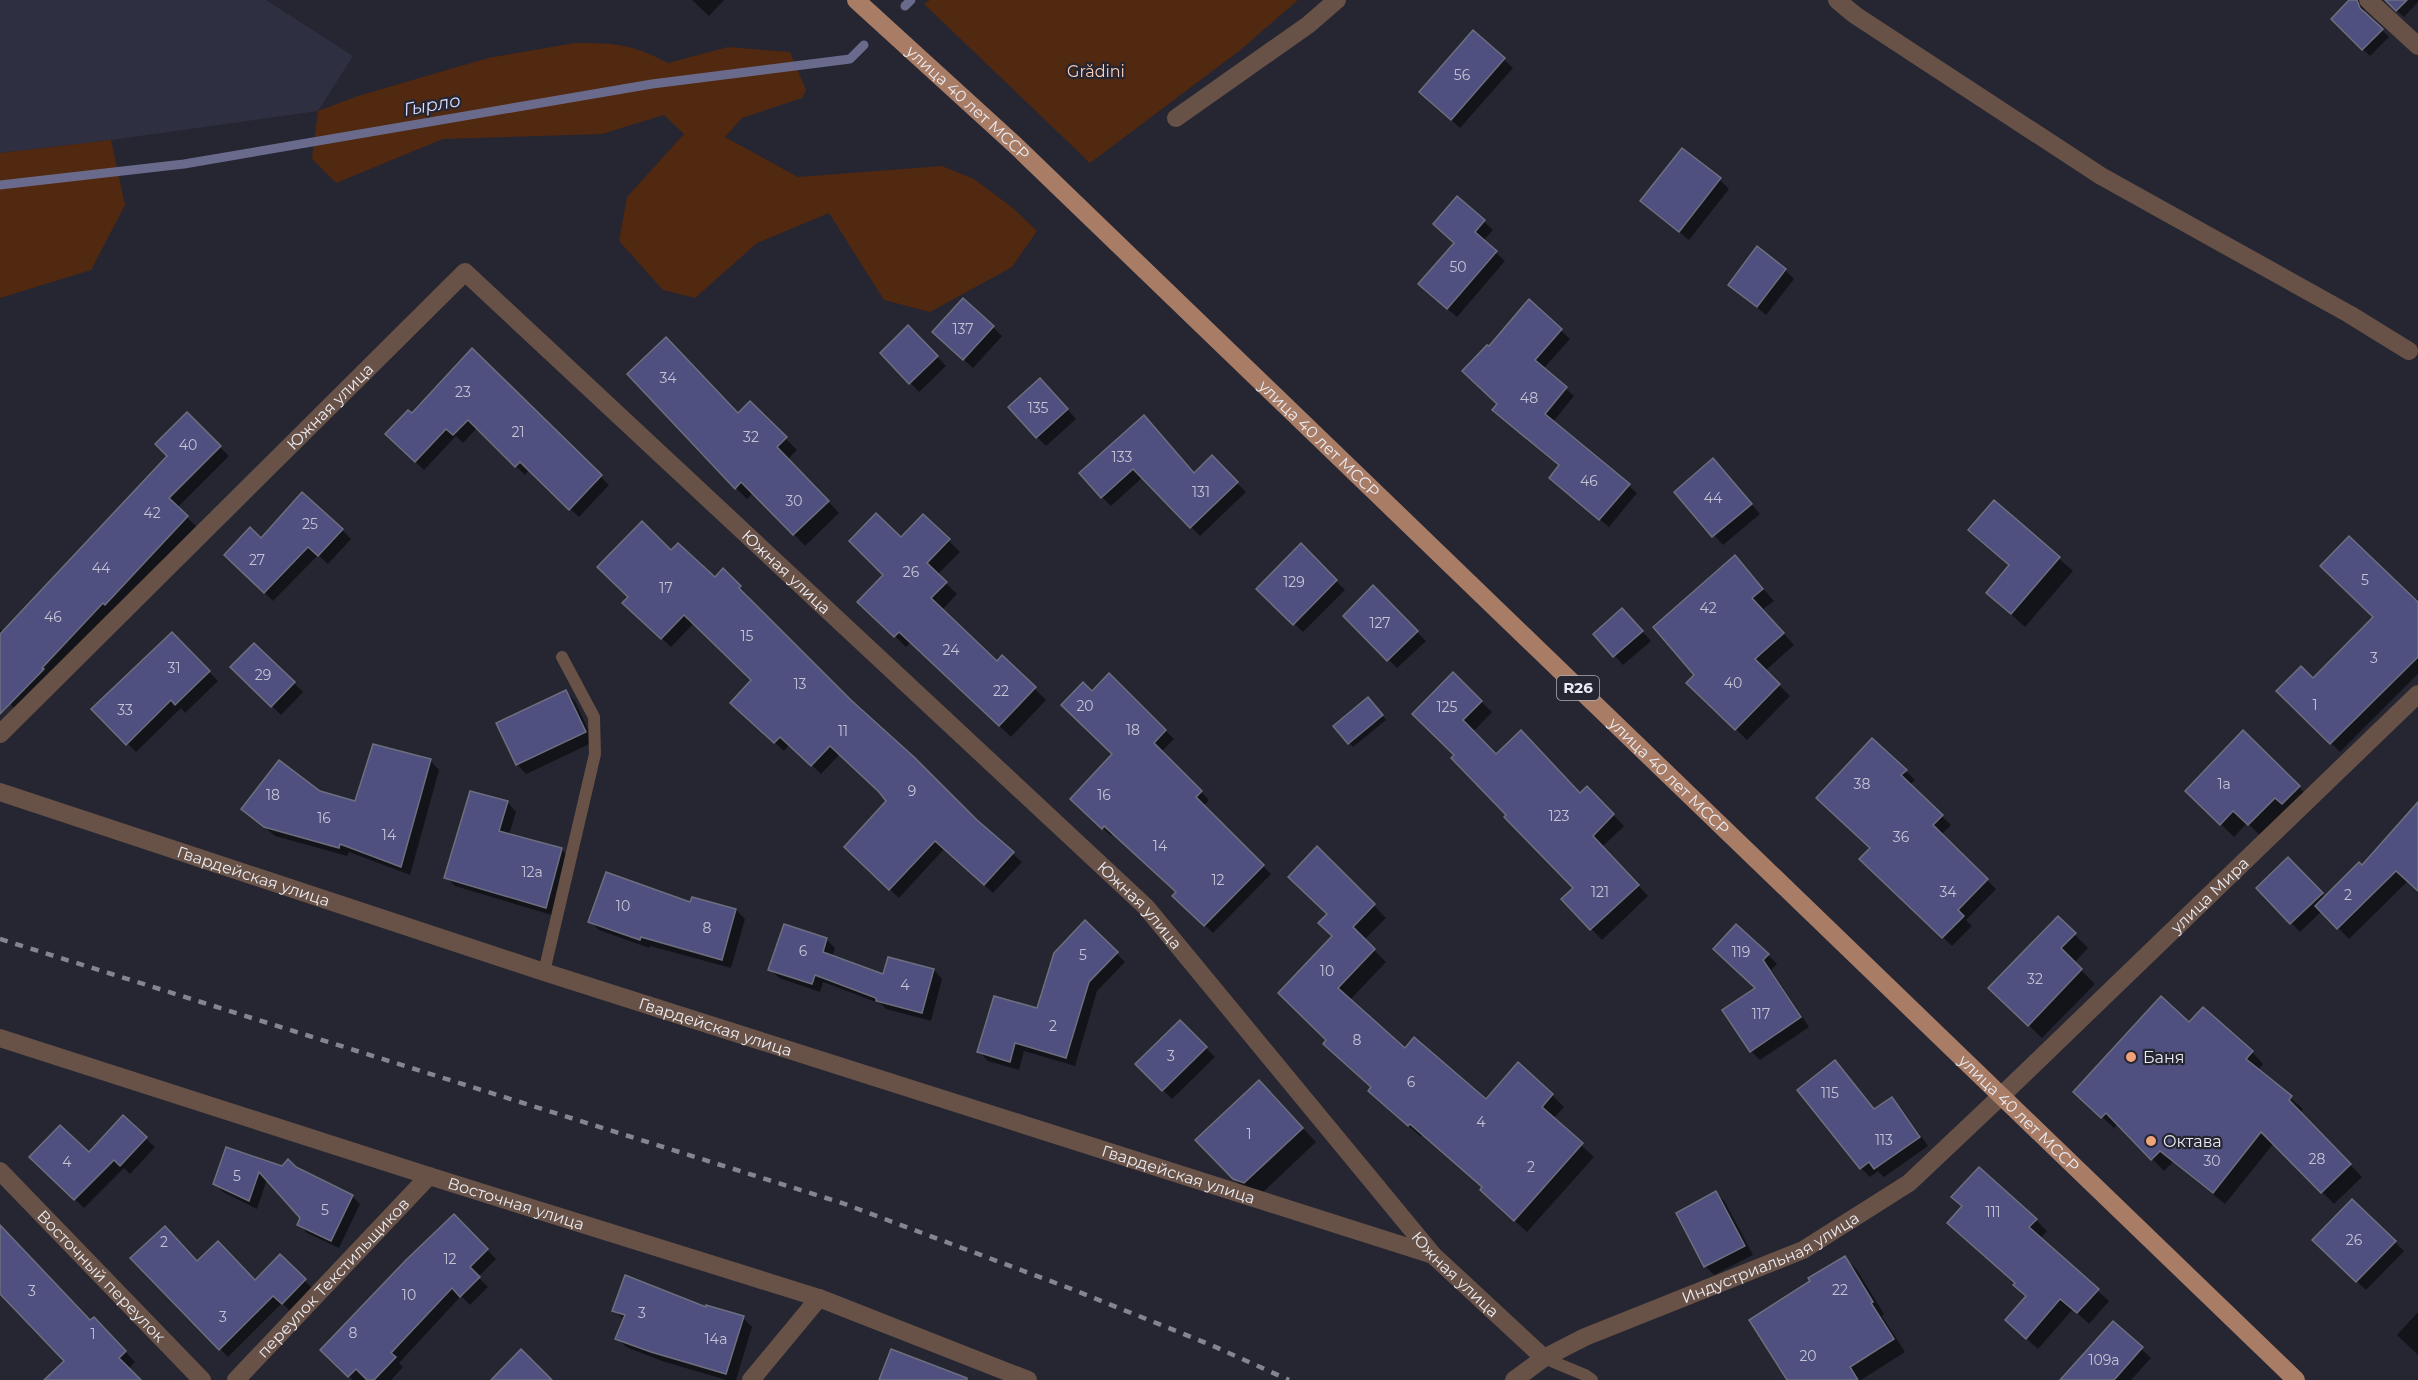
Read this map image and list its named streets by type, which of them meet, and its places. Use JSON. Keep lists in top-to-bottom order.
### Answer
{
  "streets": {
    "main road": ["улица 40 лет МССР", "R26"],
    "street": [
      "Южная улица",
      "Гвардейская улица",
      "улица Мира",
      "Восточная улица",
      "Индустриальная улица",
      "Восточный переулок",
      "переулок Текстильщиков"
    ]
  },
  "crossings": [
    ["улица 40 лет МССР", "улица Мира"],
    ["улица 40 лет МССР", "Индустриальная улица"],
    ["Южная улица", "Гвардейская улица"],
    ["Южная улица", "Индустриальная улица"],
    ["улица Мира", "Индустриальная улица"],
    ["Восточная улица", "переулок Текстильщиков"]
  ],
  "water": ["Гырло"],
  "parks": ["Grădini"],
  "places": ["Баня", "Октава"],
  "house_numbers": [
    "56",
    "50",
    "137",
    "34",
    "23",
    "48",
    "135",
    "21",
    "32",
    "40",
    "133",
    "46",
    "131",
    "44",
    "30",
    "42",
    "25",
    "27",
    "44",
    "26",
    "5",
    "129",
    "17",
    "42",
    "46",
    "127",
    "15",
    "24",
    "3",
    "31",
    "29",
    "40",
    "13",
    "22",
    "1",
    "20",
    "125",
    "33",
    "18",
    "11",
    "38",
    "1а",
    "9",
    "18",
    "16",
    "123",
    "16",
    "14",
    "36",
    "14",
    "12а",
    "12",
    "121",
    "34",
    "2",
    "10",
    "8",
    "6",
    "119",
    "5",
    "10",
    "32",
    "4",
    "117",
    "2",
    "8",
    "3",
    "6",
    "115",
    "4",
    "1",
    "113",
    "28",
    "30",
    "4",
    "2",
    "5",
    "5",
    "111",
    "26",
    "2",
    "12",
    "22",
    "3",
    "10",
    "3",
    "3",
    "8",
    "1",
    "14а",
    "20",
    "109а"
  ]
}
